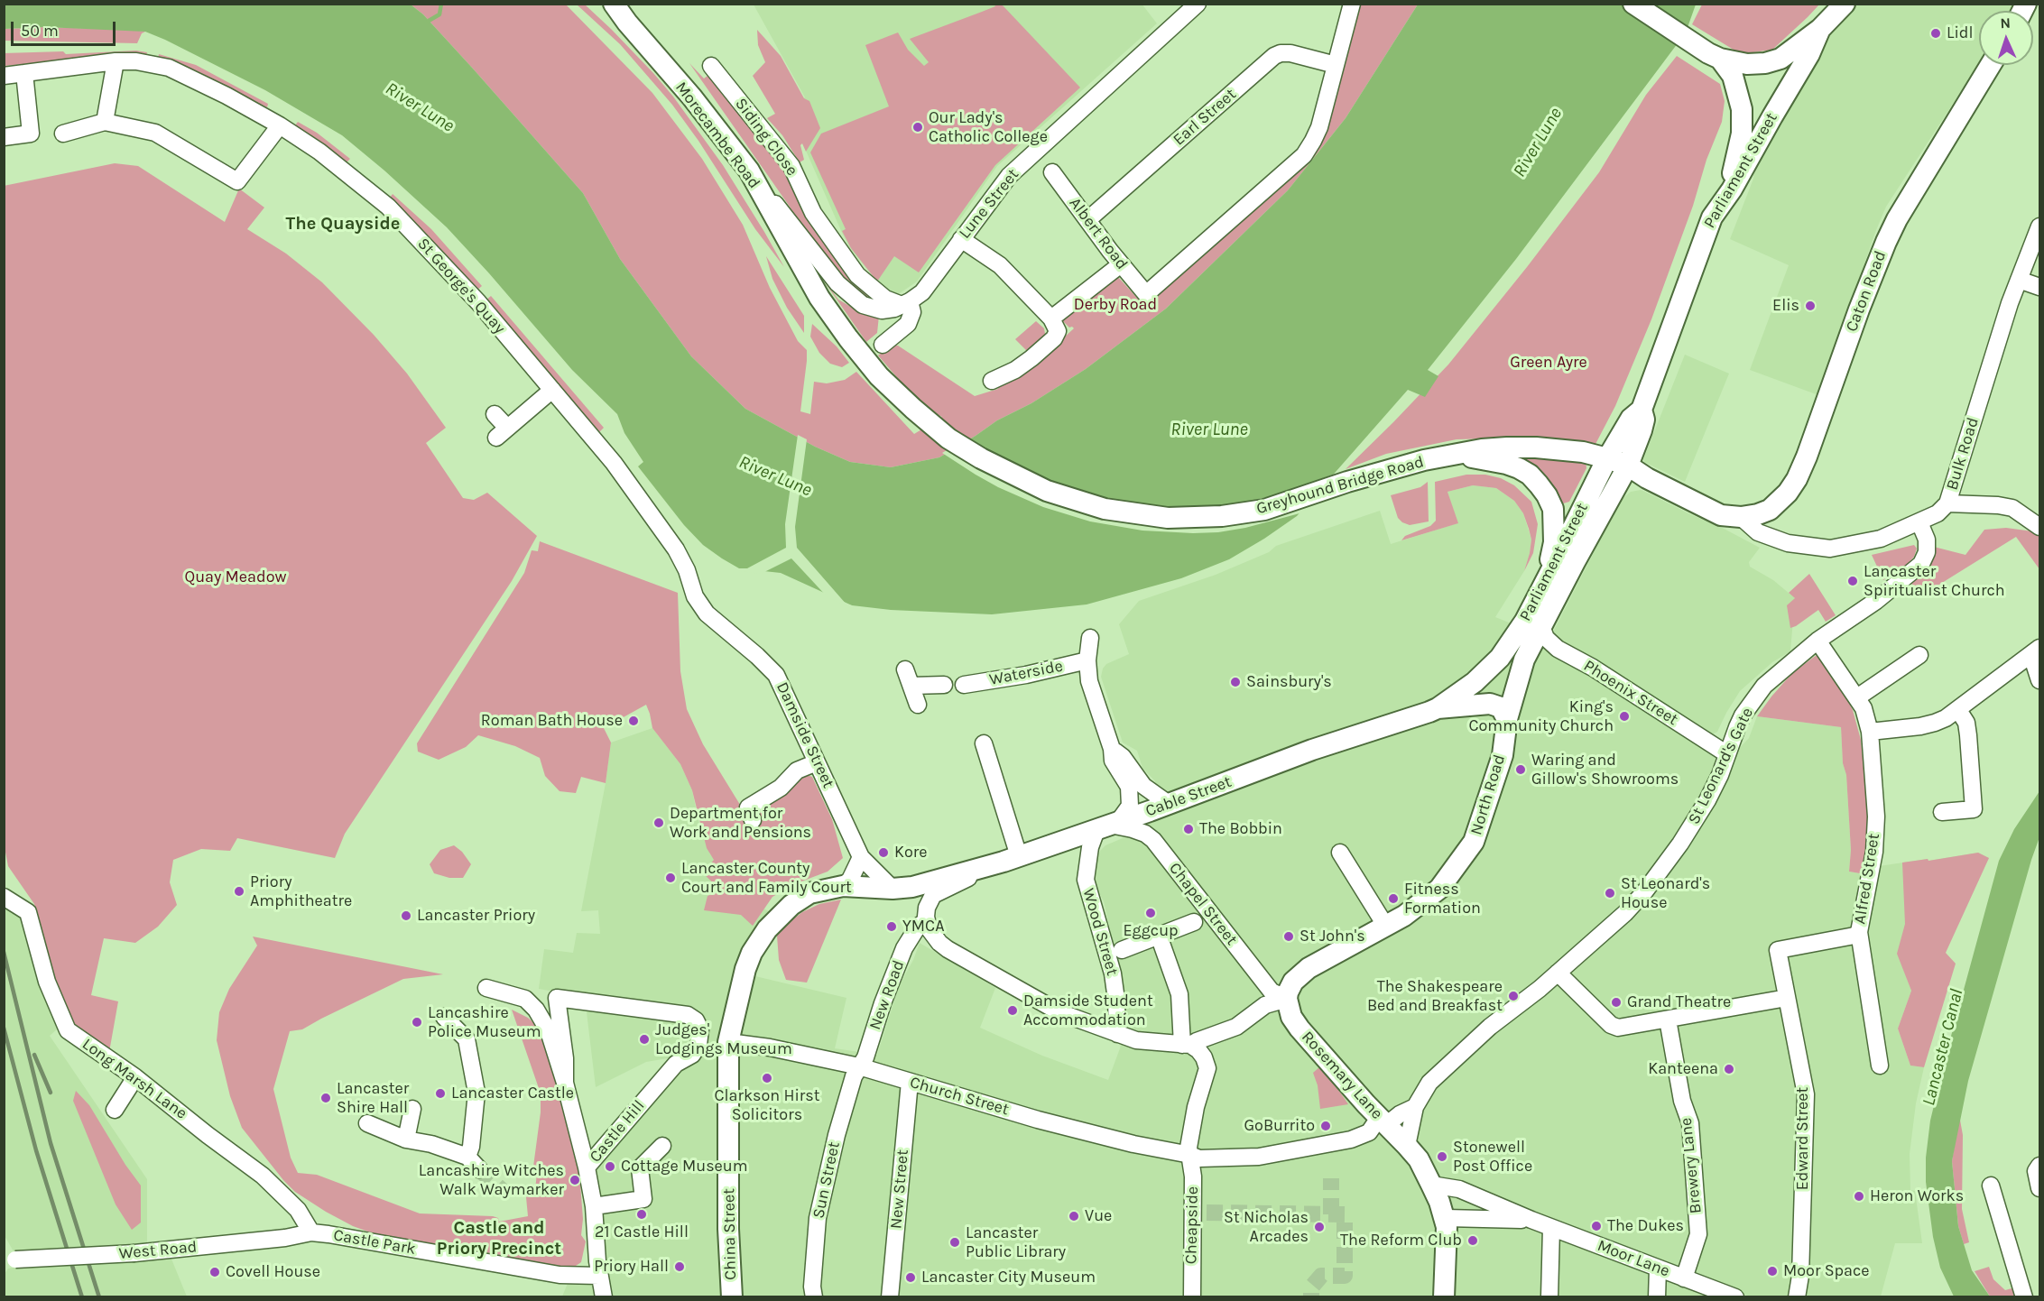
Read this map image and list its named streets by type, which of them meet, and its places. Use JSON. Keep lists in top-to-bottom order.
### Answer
{
  "streets": {
    "main road": [
      "Morecambe Road",
      "Parliament Street",
      "Caton Road",
      "Bulk Road",
      "Greyhound Bridge Road",
      "North Road",
      "Cable Street",
      "Rosemary Lane",
      "China Street"
    ],
    "street": [
      "Earl Street",
      "Siding Close",
      "Lune Street",
      "Albert Road",
      "St George's Quay",
      "Waterside",
      "Phoenix Street",
      "Damside Street",
      "St Leonard's Gate",
      "Alfred Street",
      "Chapel Street",
      "Wood Street",
      "New Road",
      "Long Marsh Lane",
      "Church Street",
      "Castle Hill",
      "Edward Street",
      "Brewery Lane",
      "Sun Street",
      "New Street",
      "Cheapside",
      "Castle Park",
      "West Road",
      "Moor Lane"
    ]
  },
  "crossings": [
    ["Earl Street", "Albert Road"],
    ["Morecambe Road", "Greyhound Bridge Road"],
    ["Siding Close", "Lune Street"],
    ["Parliament Street", "Bulk Road"],
    ["Parliament Street", "Greyhound Bridge Road"],
    ["Parliament Street", "Phoenix Street"],
    ["Parliament Street", "North Road"],
    ["Parliament Street", "Cable Street"],
    ["St George's Quay", "Damside Street"],
    ["Caton Road", "Bulk Road"],
    ["Bulk Road", "Greyhound Bridge Road"],
    ["Bulk Road", "St Leonard's Gate"],
    ["Waterside", "Wood Street"],
    ["Phoenix Street", "St Leonard's Gate"],
    ["Damside Street", "Cable Street"],
    ["St Leonard's Gate", "Alfred Street"],
    ["St Leonard's Gate", "Rosemary Lane"],
    ["St Leonard's Gate", "Church Street"],
    ["North Road", "Chapel Street"],
    ["North Road", "Rosemary Lane"],
    ["Cable Street", "Chapel Street"],
    ["Cable Street", "Wood Street"],
    ["Cable Street", "New Road"],
    ["Cable Street", "China Street"],
    ["Alfred Street", "Edward Street"],
    ["Chapel Street", "Wood Street"],
    ["Chapel Street", "Rosemary Lane"],
    ["New Road", "Church Street"],
    ["New Road", "Sun Street"],
    ["Rosemary Lane", "Church Street"],
    ["Rosemary Lane", "Moor Lane"],
    ["Long Marsh Lane", "Castle Park"],
    ["Long Marsh Lane", "West Road"],
    ["Church Street", "Sun Street"],
    ["Church Street", "New Street"],
    ["Church Street", "Cheapside"],
    ["Church Street", "China Street"],
    ["Castle Hill", "Castle Park"],
    ["Brewery Lane", "Moor Lane"],
    ["Castle Park", "West Road"]
  ],
  "districts": ["The Quayside", "Castle and Priory Precinct"],
  "water": ["River Lune", "Lancaster Canal"],
  "parks": ["Derby Road", "Green Ayre", "Quay Meadow"],
  "places": [
    "Lidl",
    "Our Lady's Catholic College",
    "Elis",
    "Lancaster Spiritualist Church",
    "Sainsbury's",
    "King's Community Church",
    "Roman Bath House",
    "Waring and Gillow's Showrooms",
    "Department for Work and Pensions",
    "The Bobbin",
    "Kore",
    "Lancaster County Court and Family Court",
    "Priory Amphitheatre",
    "St Leonard's House",
    "Fitness Formation",
    "Eggcup",
    "Lancaster Priory",
    "YMCA",
    "St John's",
    "The Shakespeare Bed and Breakfast",
    "Grand Theatre",
    "Damside Student Accommodation",
    "Lancashire Police Museum",
    "Judges' Lodgings Museum",
    "Kanteena",
    "Clarkson Hirst Solicitors",
    "Lancaster Castle",
    "Lancaster Shire Hall",
    "GoBurrito",
    "Stonewell Post Office",
    "Cottage Museum",
    "Lancashire Witches Walk Waymarker",
    "Heron Works",
    "21 Castle Hill",
    "Vue",
    "The Dukes",
    "St Nicholas Arcades",
    "The Reform Club",
    "Lancaster Public Library",
    "Priory Hall",
    "Moor Space",
    "Covell House",
    "Lancaster City Museum"
  ],
  "scale_bar": "50 m",
  "north": "top"
}
